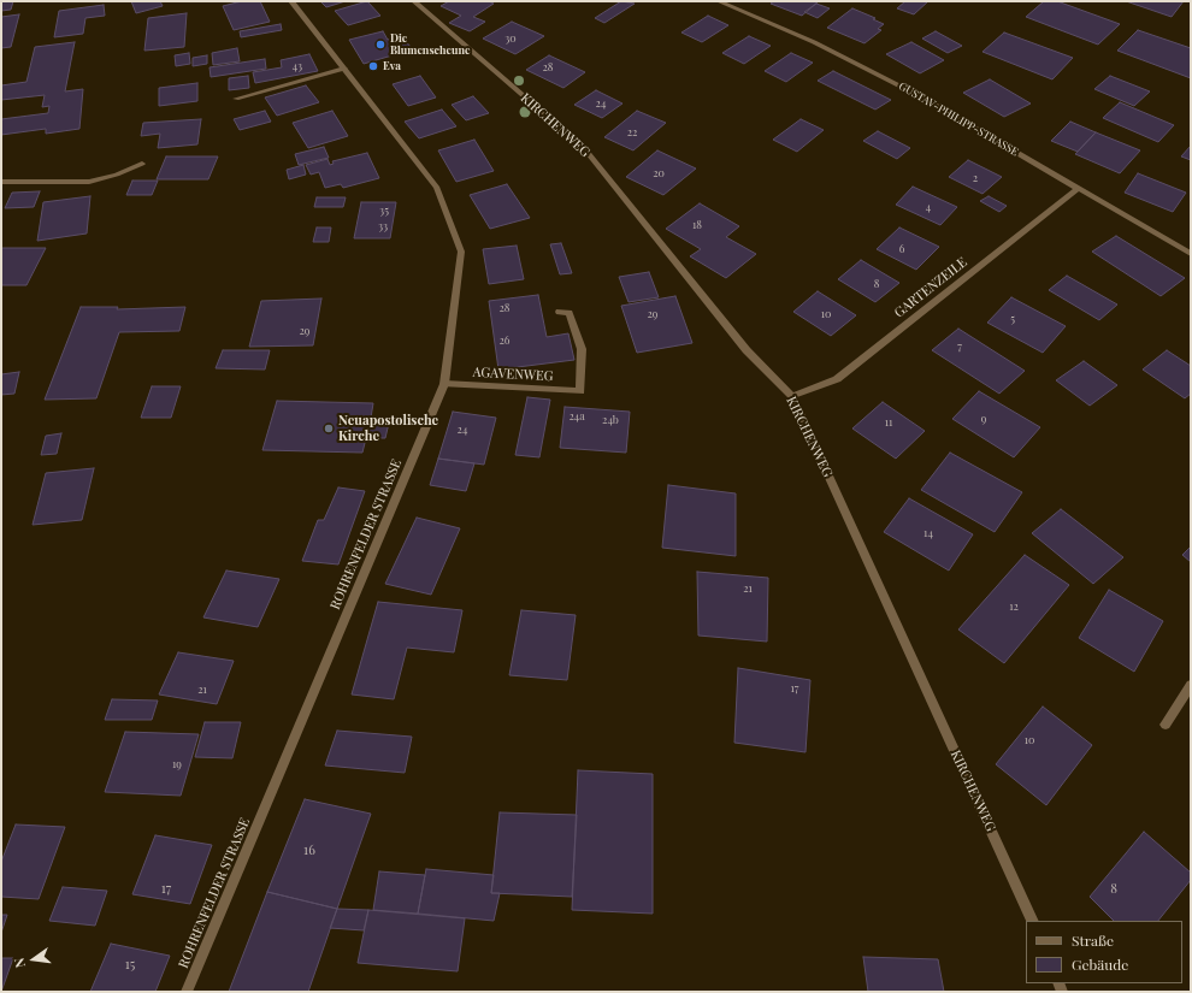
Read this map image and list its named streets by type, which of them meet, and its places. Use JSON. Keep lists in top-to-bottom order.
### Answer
{
  "streets": {
    "street": [
      "GUSTAV-PHILIPP-STRASSE",
      "KIRCHENWEG",
      "GARTENZEILE",
      "AGAVENWEG",
      "ROHRENFELDER STRASSE"
    ]
  },
  "crossings": [
    ["GUSTAV-PHILIPP-STRASSE", "GARTENZEILE"],
    ["KIRCHENWEG", "GARTENZEILE"],
    ["AGAVENWEG", "ROHRENFELDER STRASSE"]
  ],
  "places": ["Die Blumenscheune", "Eva", "Neuapostolische Kirche"],
  "house_numbers": [
    "30",
    "43",
    "28",
    "24",
    "22",
    "20",
    "2",
    "4",
    "35",
    "18",
    "33",
    "6",
    "8",
    "28",
    "29",
    "10",
    "5",
    "29",
    "26",
    "7",
    "24a",
    "9",
    "24b",
    "11",
    "24",
    "14",
    "21",
    "12",
    "17",
    "21",
    "10",
    "19",
    "16",
    "17",
    "8",
    "15"
  ],
  "legend": ["Straße", "Gebäude"],
  "north": "left"
}
